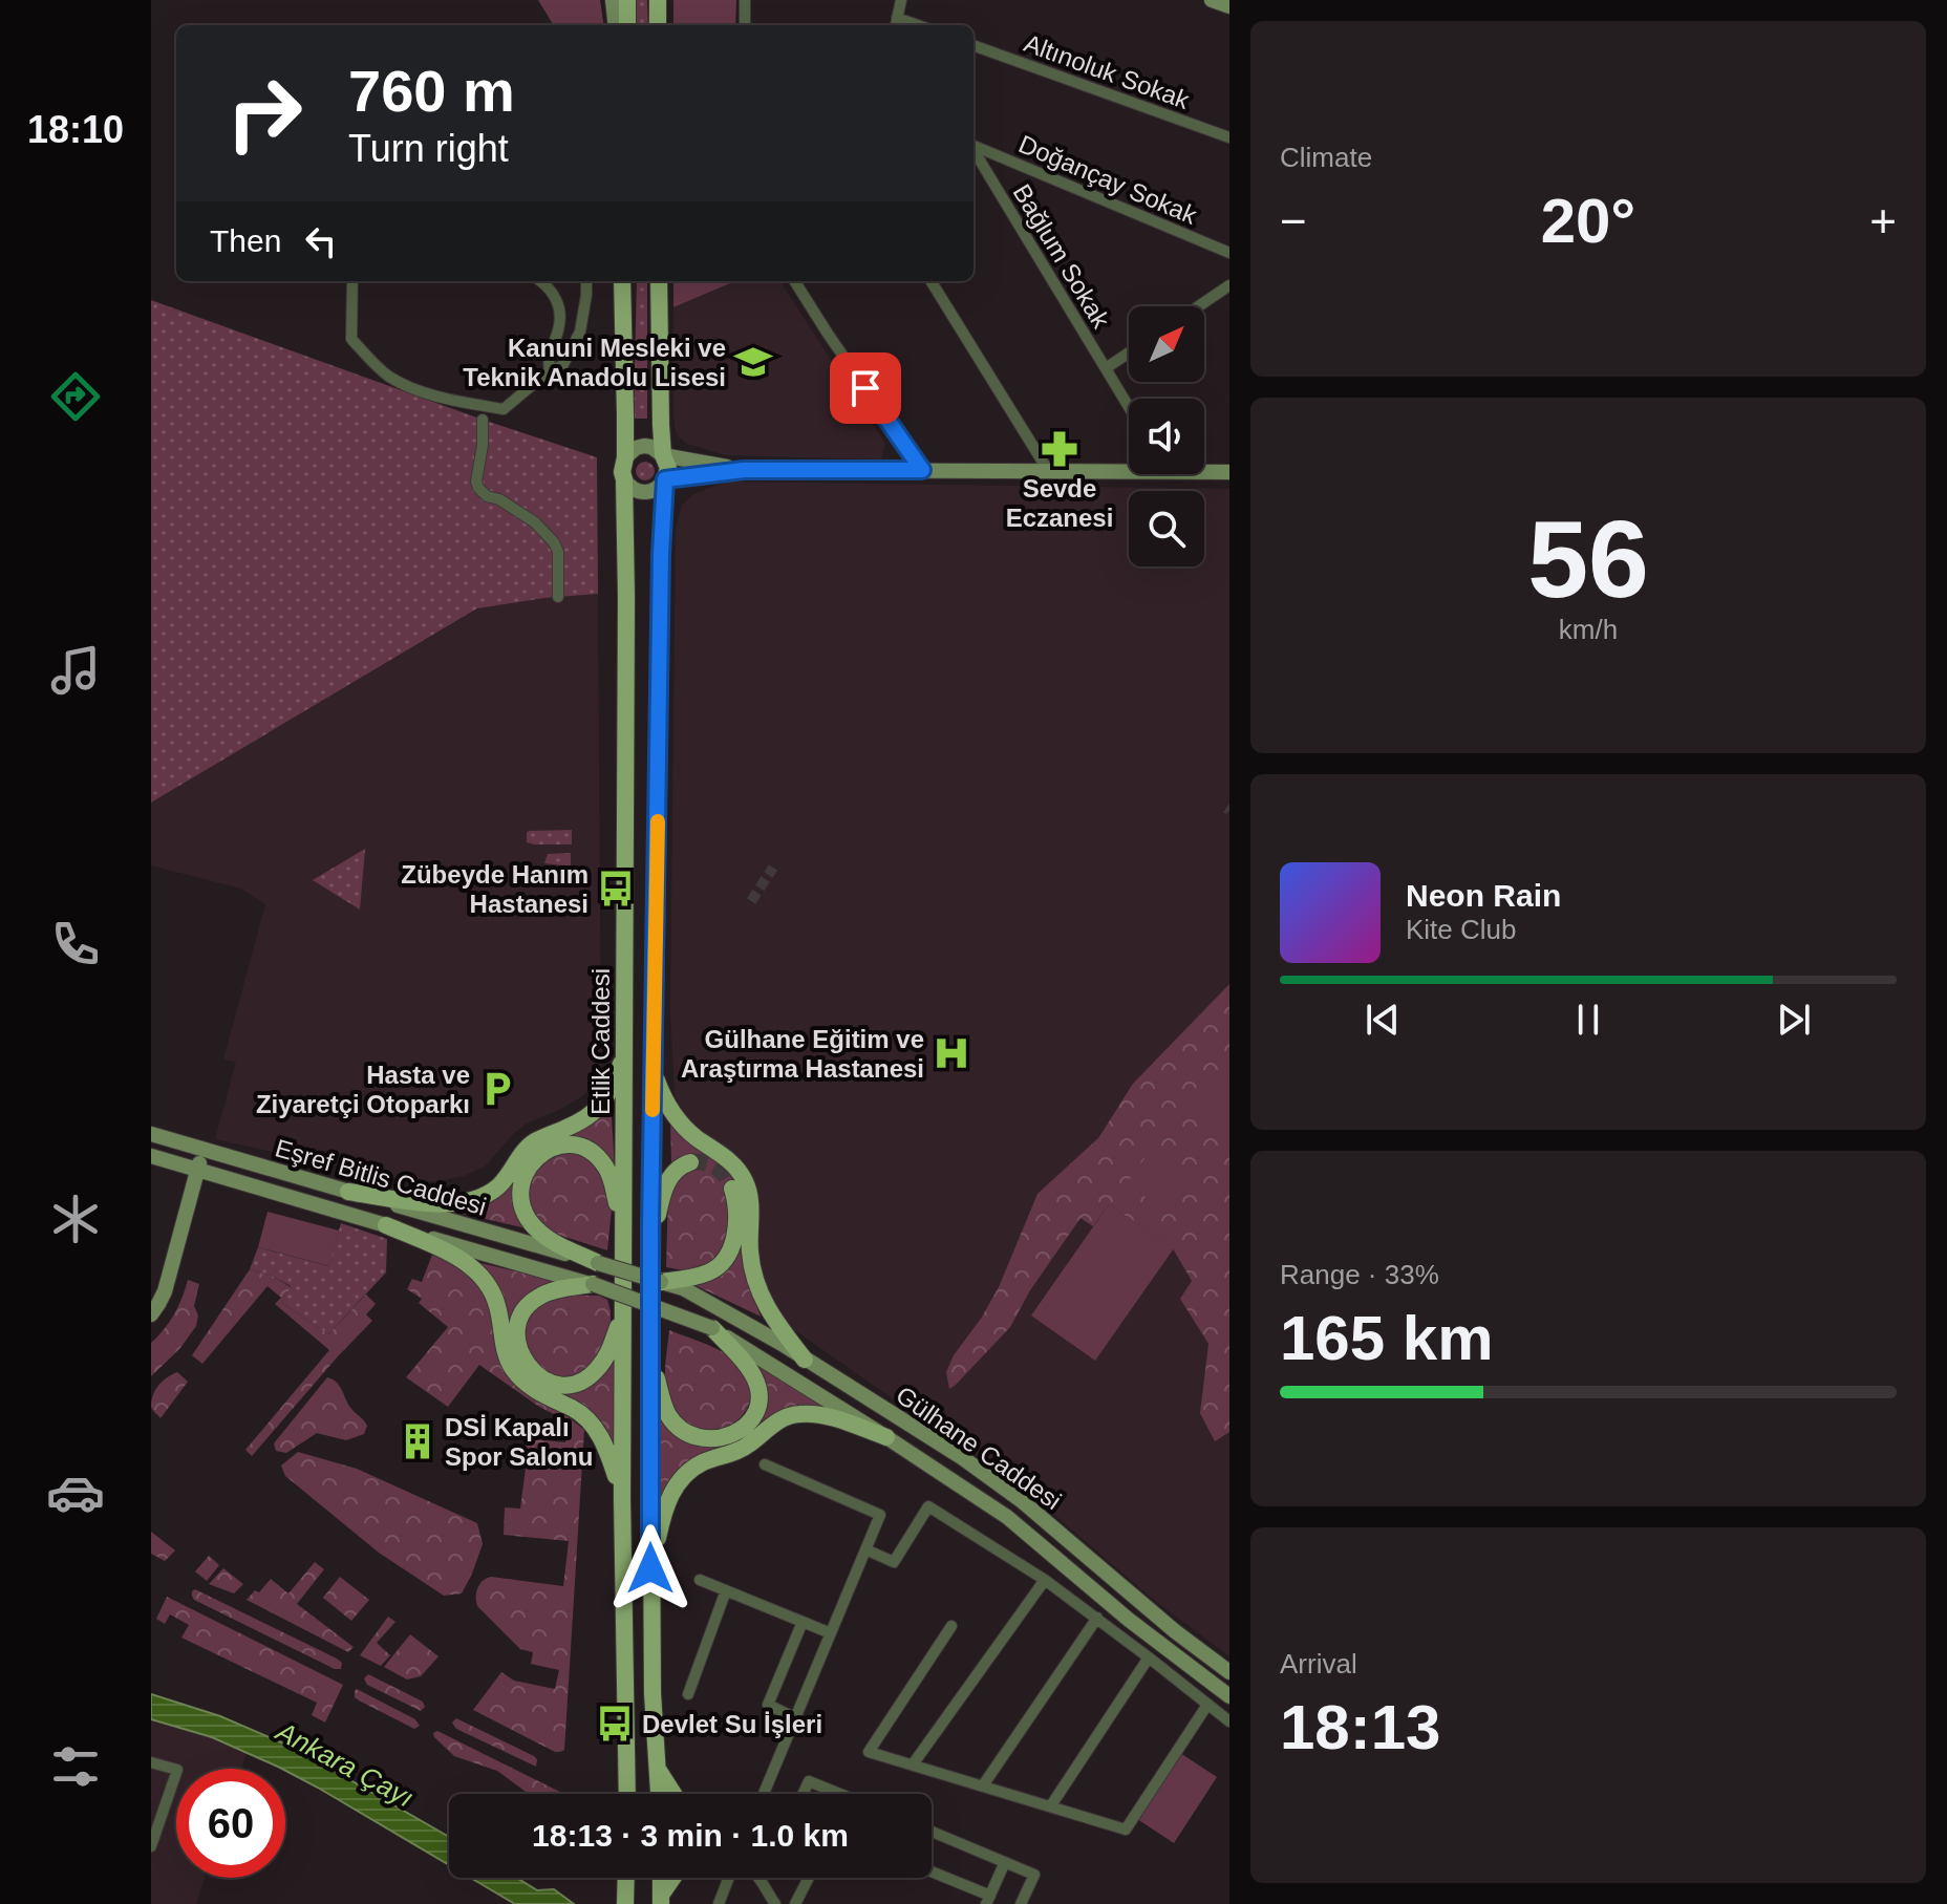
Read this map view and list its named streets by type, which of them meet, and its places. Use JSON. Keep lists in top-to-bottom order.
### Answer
{
  "streets": {
    "main road": ["Etlik Caddesi", "Eşref Bitlis Caddesi", "Gülhane Caddesi"],
    "street": ["Altınoluk Sokak", "Doğançay Sokak", "Bağlum Sokak"]
  },
  "crossings": [
    ["Eşref Bitlis Caddesi", "Gülhane Caddesi"]
  ],
  "water": ["Ankara Çayı"],
  "places": {
    "school or university": ["Kanuni Mesleki ve Teknik Anadolu Lisesi"],
    "pharmacy": ["Sevde Eczanesi"],
    "bus stop": ["Zübeyde Hanım Hastanesi", "Devlet Su İşleri"],
    "hospital": ["Gülhane Eğitim ve Araştırma Hastanesi"],
    "parking": ["Hasta ve Ziyaretçi Otoparkı"],
    "building": ["DSİ Kapalı Spor Salonu"]
  },
  "north": "top right",
  "page": {
    "tabs": "18:10",
    "tile": [
      "Climate",
      ["56", "km/h"],
      ["Range · 33%", "165 km"],
      ["Arrival", "18:13"]
    ],
    "turn": ["760 m", "Turn right"],
    "heat": ["−", "20°", "+"],
    "then": "Then",
    "song": ["Neon Rain", "Kite Club"],
    "limit": "60",
    "trip": "18:13 · 3 min · 1.0 km"
  }
}
